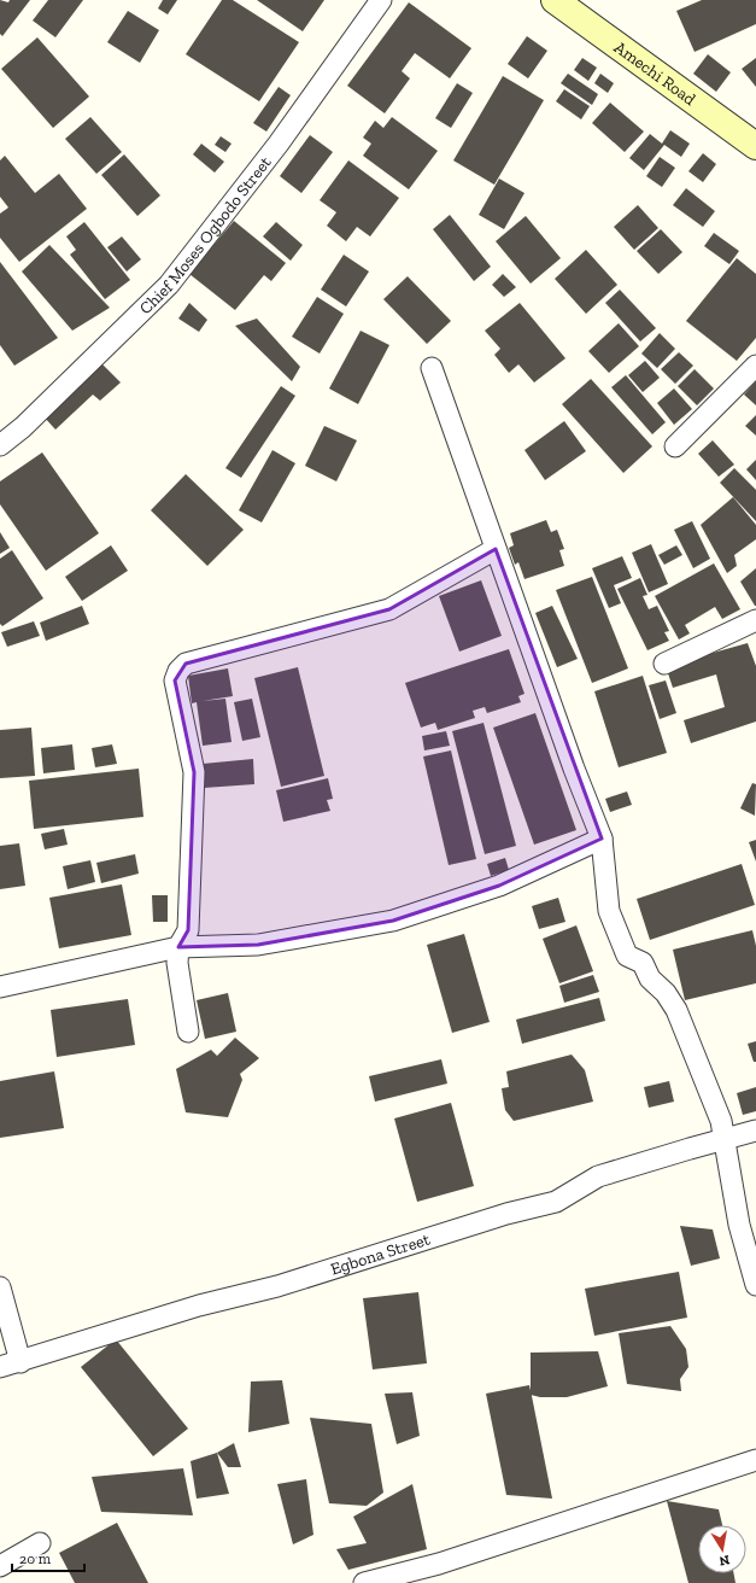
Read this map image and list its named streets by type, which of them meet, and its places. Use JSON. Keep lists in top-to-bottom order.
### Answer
{
  "streets": {
    "main road": ["Amechi Road"],
    "street": ["Chief Moses Ogbodo Street", "Egbona Street"]
  },
  "scale_bar": "20 m",
  "north": "bottom"
}
